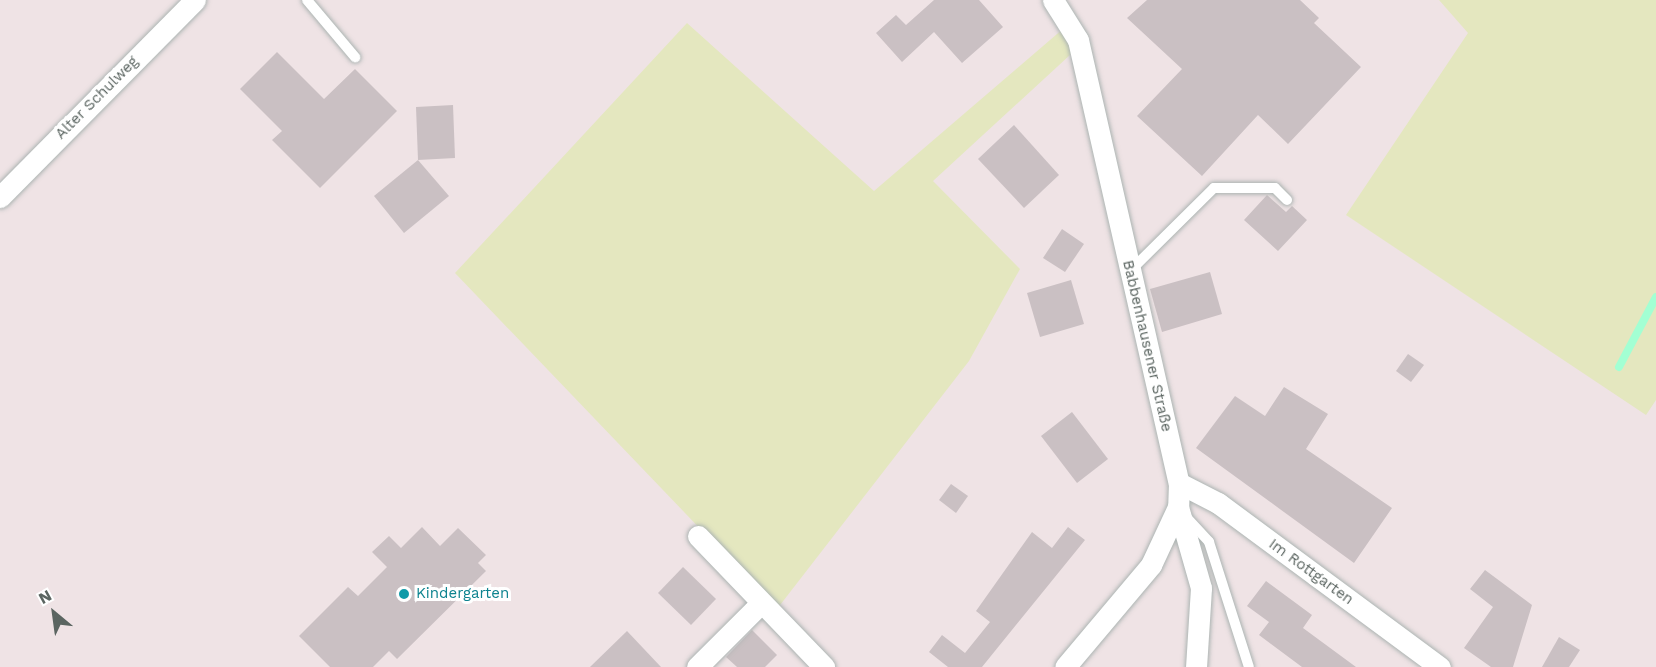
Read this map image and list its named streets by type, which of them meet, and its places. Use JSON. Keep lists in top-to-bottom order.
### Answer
{
  "streets": {
    "street": ["Alter Schulweg", "Babbenhausener Straße", "Im Rottgarten"]
  },
  "crossings": [
    ["Babbenhausener Straße", "Im Rottgarten"]
  ],
  "places": ["Kindergarten"],
  "north": "top left"
}
